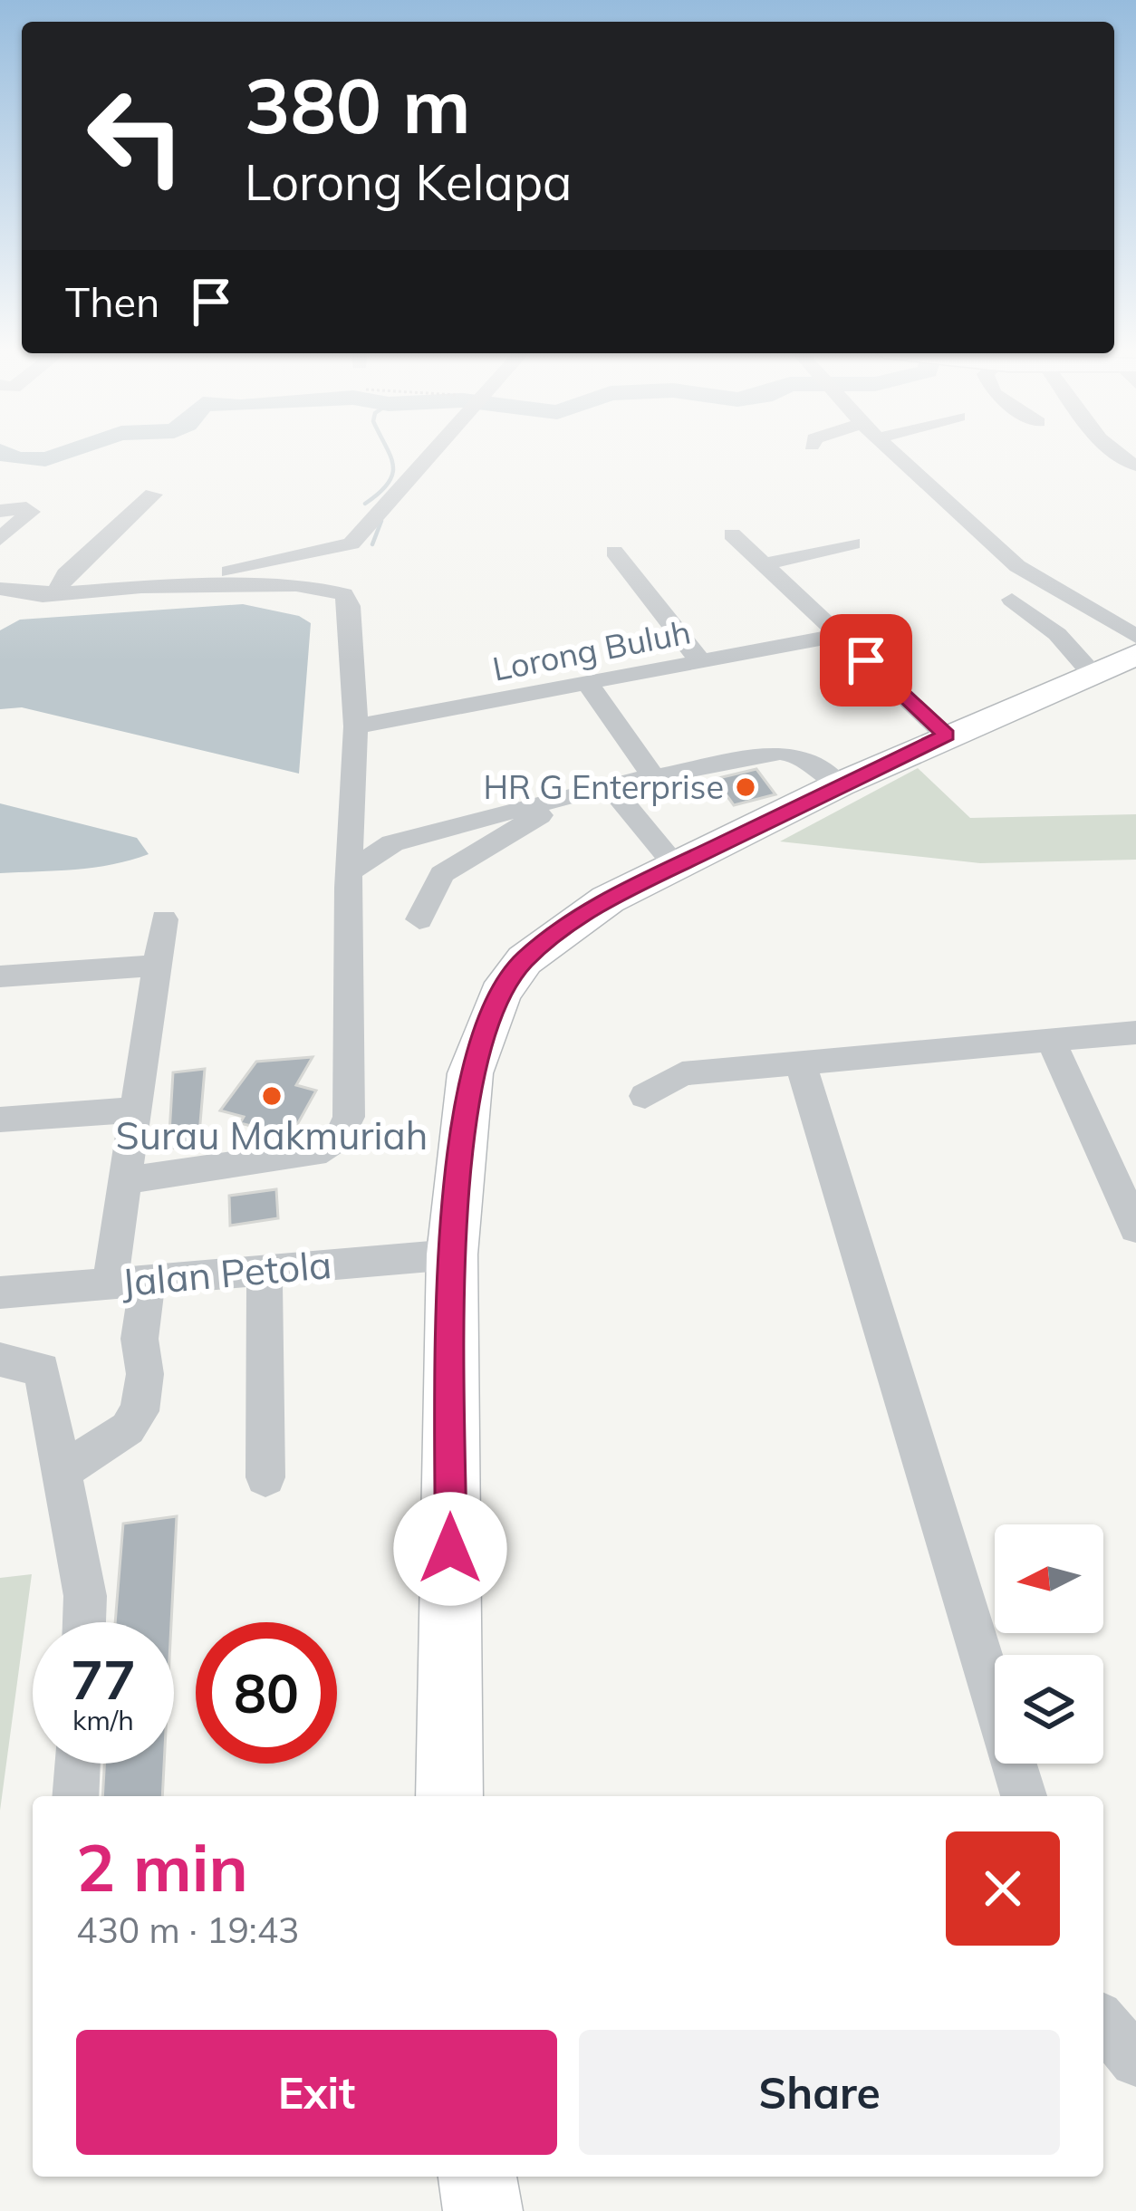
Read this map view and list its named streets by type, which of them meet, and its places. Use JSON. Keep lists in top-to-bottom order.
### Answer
{
  "streets": {
    "street": ["Lorong Buluh", "Jalan Petola"]
  },
  "places": ["HR G Enterprise", "Surau Makmuriah"],
  "north": "left",
  "page": {
    "turn": ["380 m", "Lorong Kelapa"],
    "then": "Then",
    "speed": "77 km/h",
    "limit": "80",
    "heading": ["2 min", "430 m · 19:43"],
    "buttons": ["Exit", "Share"]
  }
}
